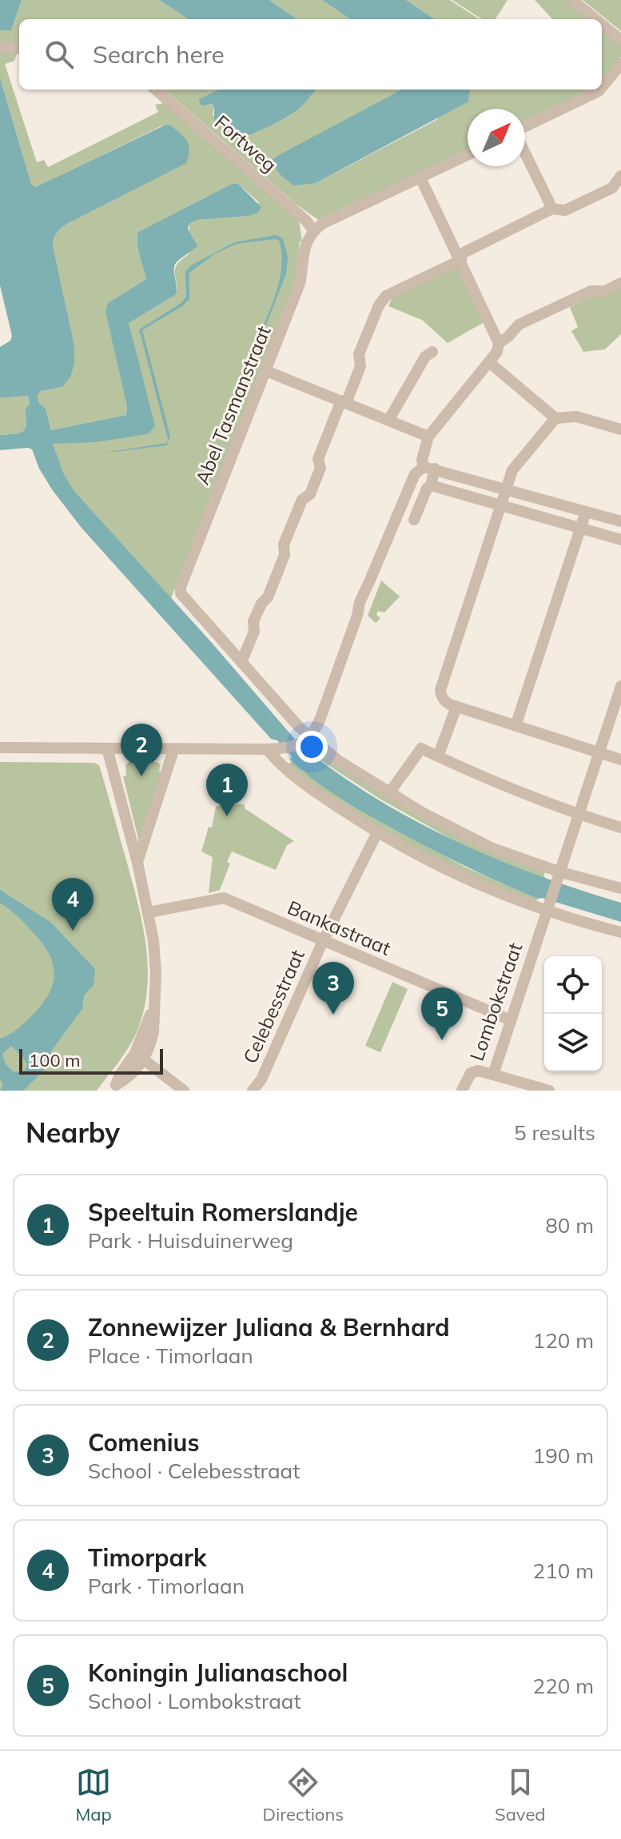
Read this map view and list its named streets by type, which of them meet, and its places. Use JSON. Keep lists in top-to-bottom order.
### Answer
{
  "streets": {
    "street": [
      "Fortweg",
      "Abel Tasmanstraat",
      "Bankastraat",
      "Lombokstraat",
      "Celebesstraat"
    ]
  },
  "crossings": [
    ["Fortweg", "Abel Tasmanstraat"],
    ["Bankastraat", "Lombokstraat"],
    ["Bankastraat", "Celebesstraat"]
  ],
  "scale_bar": "100 m",
  "north": "top right",
  "page": {
    "search": "Search here",
    "pins": [
      "2",
      "1",
      "4",
      "3",
      "5"
    ],
    "scale": "100 m",
    "heading": ["Nearby", "5 results"],
    "list": [
      {
        "mark": "1",
        "name": "Speeltuin Romerslandje",
        "note": "Park · Huisduinerweg",
        "value": "80 m"
      },
      {
        "mark": "2",
        "name": "Zonnewijzer Juliana & Bernhard",
        "note": "Place · Timorlaan",
        "value": "120 m"
      },
      {
        "mark": "3",
        "name": "Comenius",
        "note": "School · Celebesstraat",
        "value": "190 m"
      },
      {
        "mark": "4",
        "name": "Timorpark",
        "note": "Park · Timorlaan",
        "value": "210 m"
      },
      {
        "mark": "5",
        "name": "Koningin Julianaschool",
        "note": "School · Lombokstraat",
        "value": "220 m"
      }
    ],
    "nav": ["Map", "Directions", "Saved"]
  }
}
